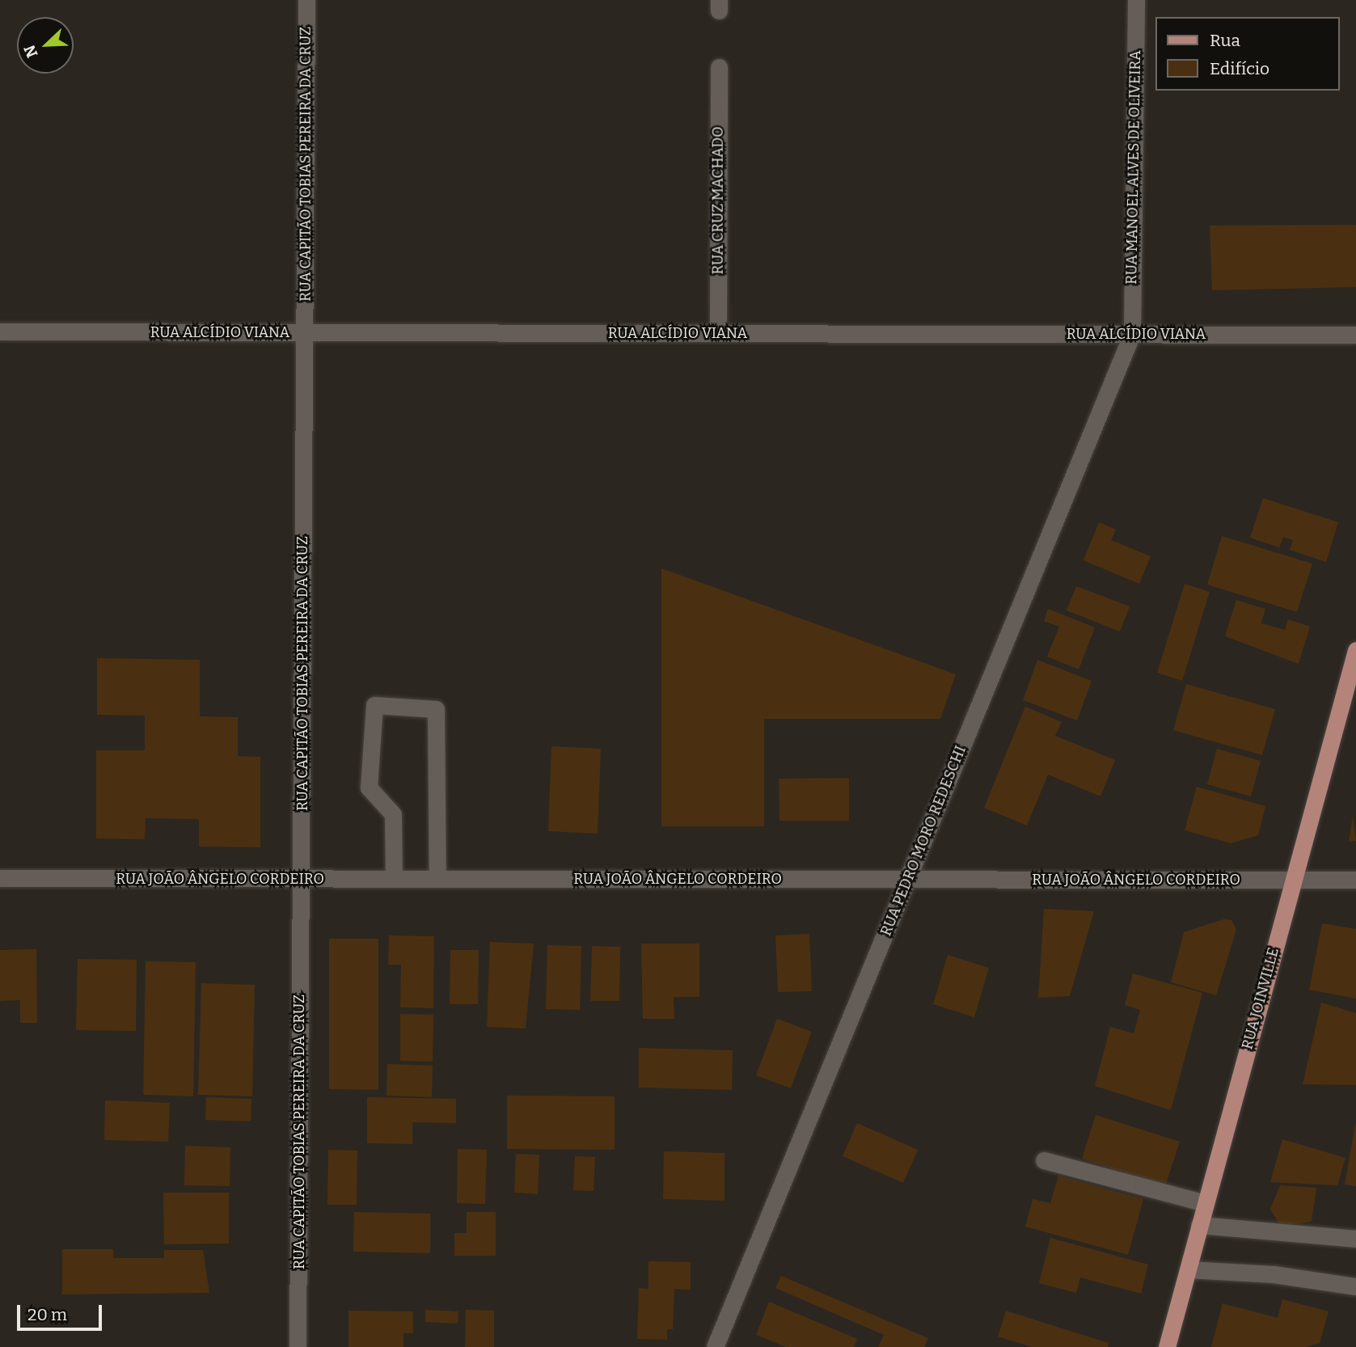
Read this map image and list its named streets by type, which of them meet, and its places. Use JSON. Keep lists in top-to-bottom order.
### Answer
{
  "streets": {
    "main road": ["RUA JOINVILLE"],
    "street": [
      "RUA CAPITÃO TOBIAS PEREIRA DA CRUZ",
      "RUA MANOEL ALVES DE OLIVEIRA",
      "RUA CRUZ MACHADO",
      "RUA ALCÍDIO VIANA",
      "RUA PEDRO MORO REDESCHI",
      "RUA JOÃO ÂNGELO CORDEIRO"
    ]
  },
  "crossings": [
    ["RUA CAPITÃO TOBIAS PEREIRA DA CRUZ", "RUA ALCÍDIO VIANA"],
    ["RUA CAPITÃO TOBIAS PEREIRA DA CRUZ", "RUA JOÃO ÂNGELO CORDEIRO"],
    ["RUA MANOEL ALVES DE OLIVEIRA", "RUA ALCÍDIO VIANA"],
    ["RUA MANOEL ALVES DE OLIVEIRA", "RUA PEDRO MORO REDESCHI"],
    ["RUA CRUZ MACHADO", "RUA ALCÍDIO VIANA"],
    ["RUA ALCÍDIO VIANA", "RUA PEDRO MORO REDESCHI"],
    ["RUA PEDRO MORO REDESCHI", "RUA JOÃO ÂNGELO CORDEIRO"],
    ["RUA JOÃO ÂNGELO CORDEIRO", "RUA JOINVILLE"]
  ],
  "legend": ["Rua", "Edifício"],
  "scale_bar": "20 m",
  "north": "bottom left"
}
